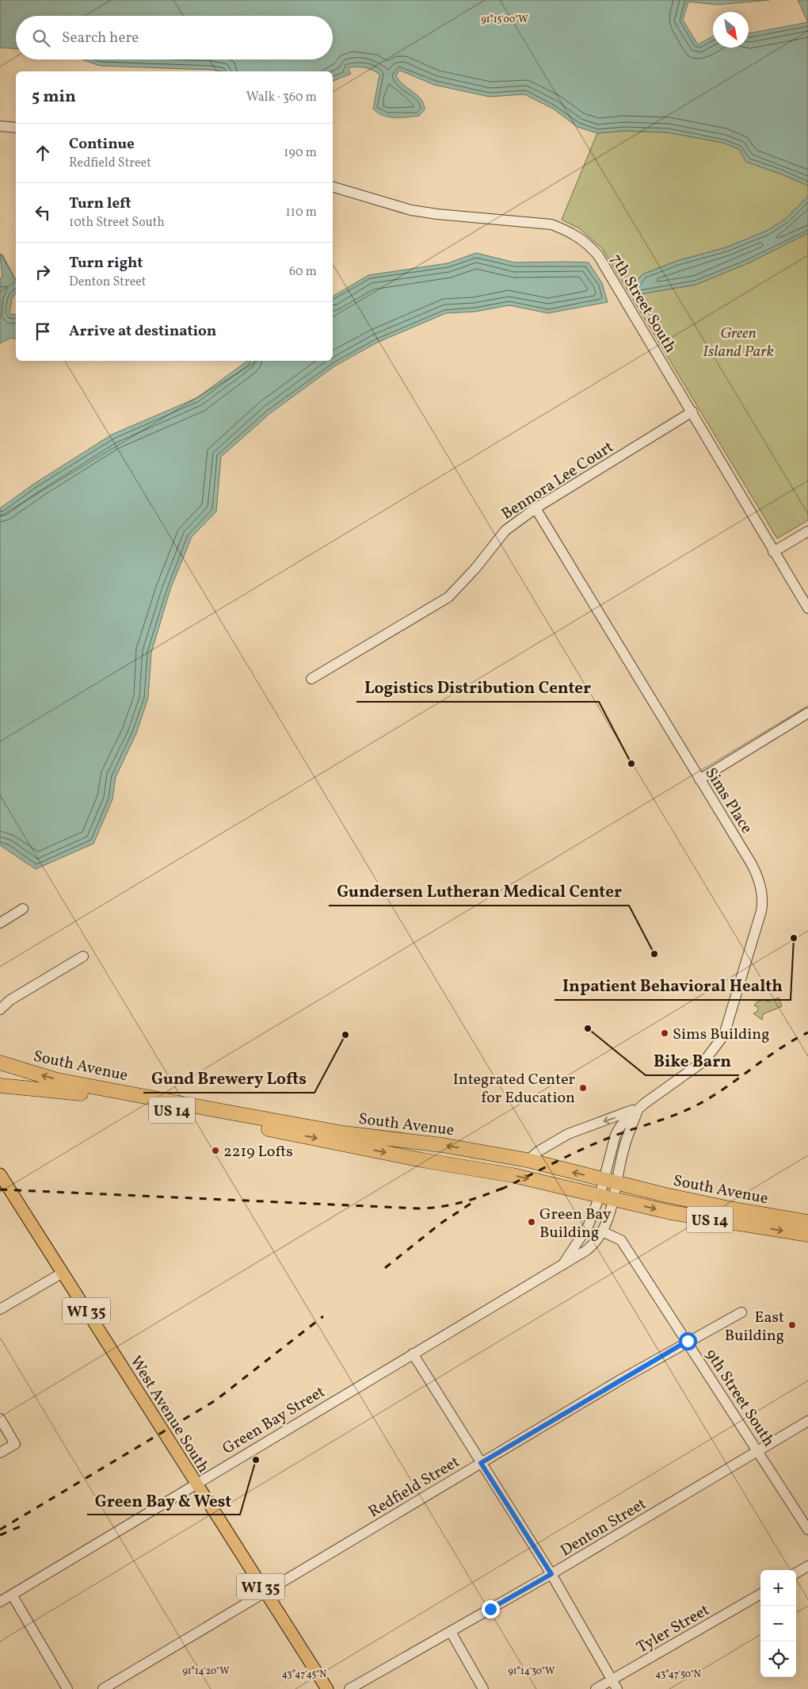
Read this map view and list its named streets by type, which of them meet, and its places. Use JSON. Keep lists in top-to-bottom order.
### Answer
{
  "streets": {
    "highway": ["South Avenue", "US 14"],
    "main road": ["WI 35", "West Avenue South"],
    "street": [
      "7th Street South",
      "Bennora Lee Court",
      "Sims Place",
      "9th Street South",
      "Green Bay Street",
      "Redfield Street",
      "Denton Street",
      "Tyler Street"
    ]
  },
  "crossings": [
    ["7th Street South", "Bennora Lee Court"],
    ["Bennora Lee Court", "Sims Place"],
    ["Sims Place", "South Avenue"],
    ["South Avenue", "Green Bay Street"],
    ["9th Street South", "Green Bay Street"],
    ["9th Street South", "Redfield Street"],
    ["9th Street South", "Denton Street"],
    ["West Avenue South", "Green Bay Street"],
    ["West Avenue South", "Redfield Street"]
  ],
  "parks": ["Green Island Park"],
  "places": [
    "Logistics Distribution Center",
    "Inpatient Behavioral Health",
    "Gundersen Lutheran Medical Center",
    "Bike Barn",
    "Sims Building",
    "Gund Brewery Lofts",
    "Integrated Center for Education",
    "2219 Lofts",
    "Green Bay Building",
    "East Building",
    "Green Bay & West"
  ],
  "north": "bottom right",
  "page": {
    "search": "Search here",
    "heading": ["5 min", "Walk · 360 m"],
    "list": [
      ["Continue", "Redfield Street", "190 m"],
      ["Turn left", "10th Street South", "110 m"],
      ["Turn right", "Denton Street", "60 m"],
      "Arrive at destination"
    ],
    "map_buttons": ["+", "−"]
  },
  "coordinates": [
    "91°15'00\"W",
    "91°14'20\"W",
    "91°14'30\"W",
    "43°47'45\"N",
    "43°47'50\"N"
  ]
}
